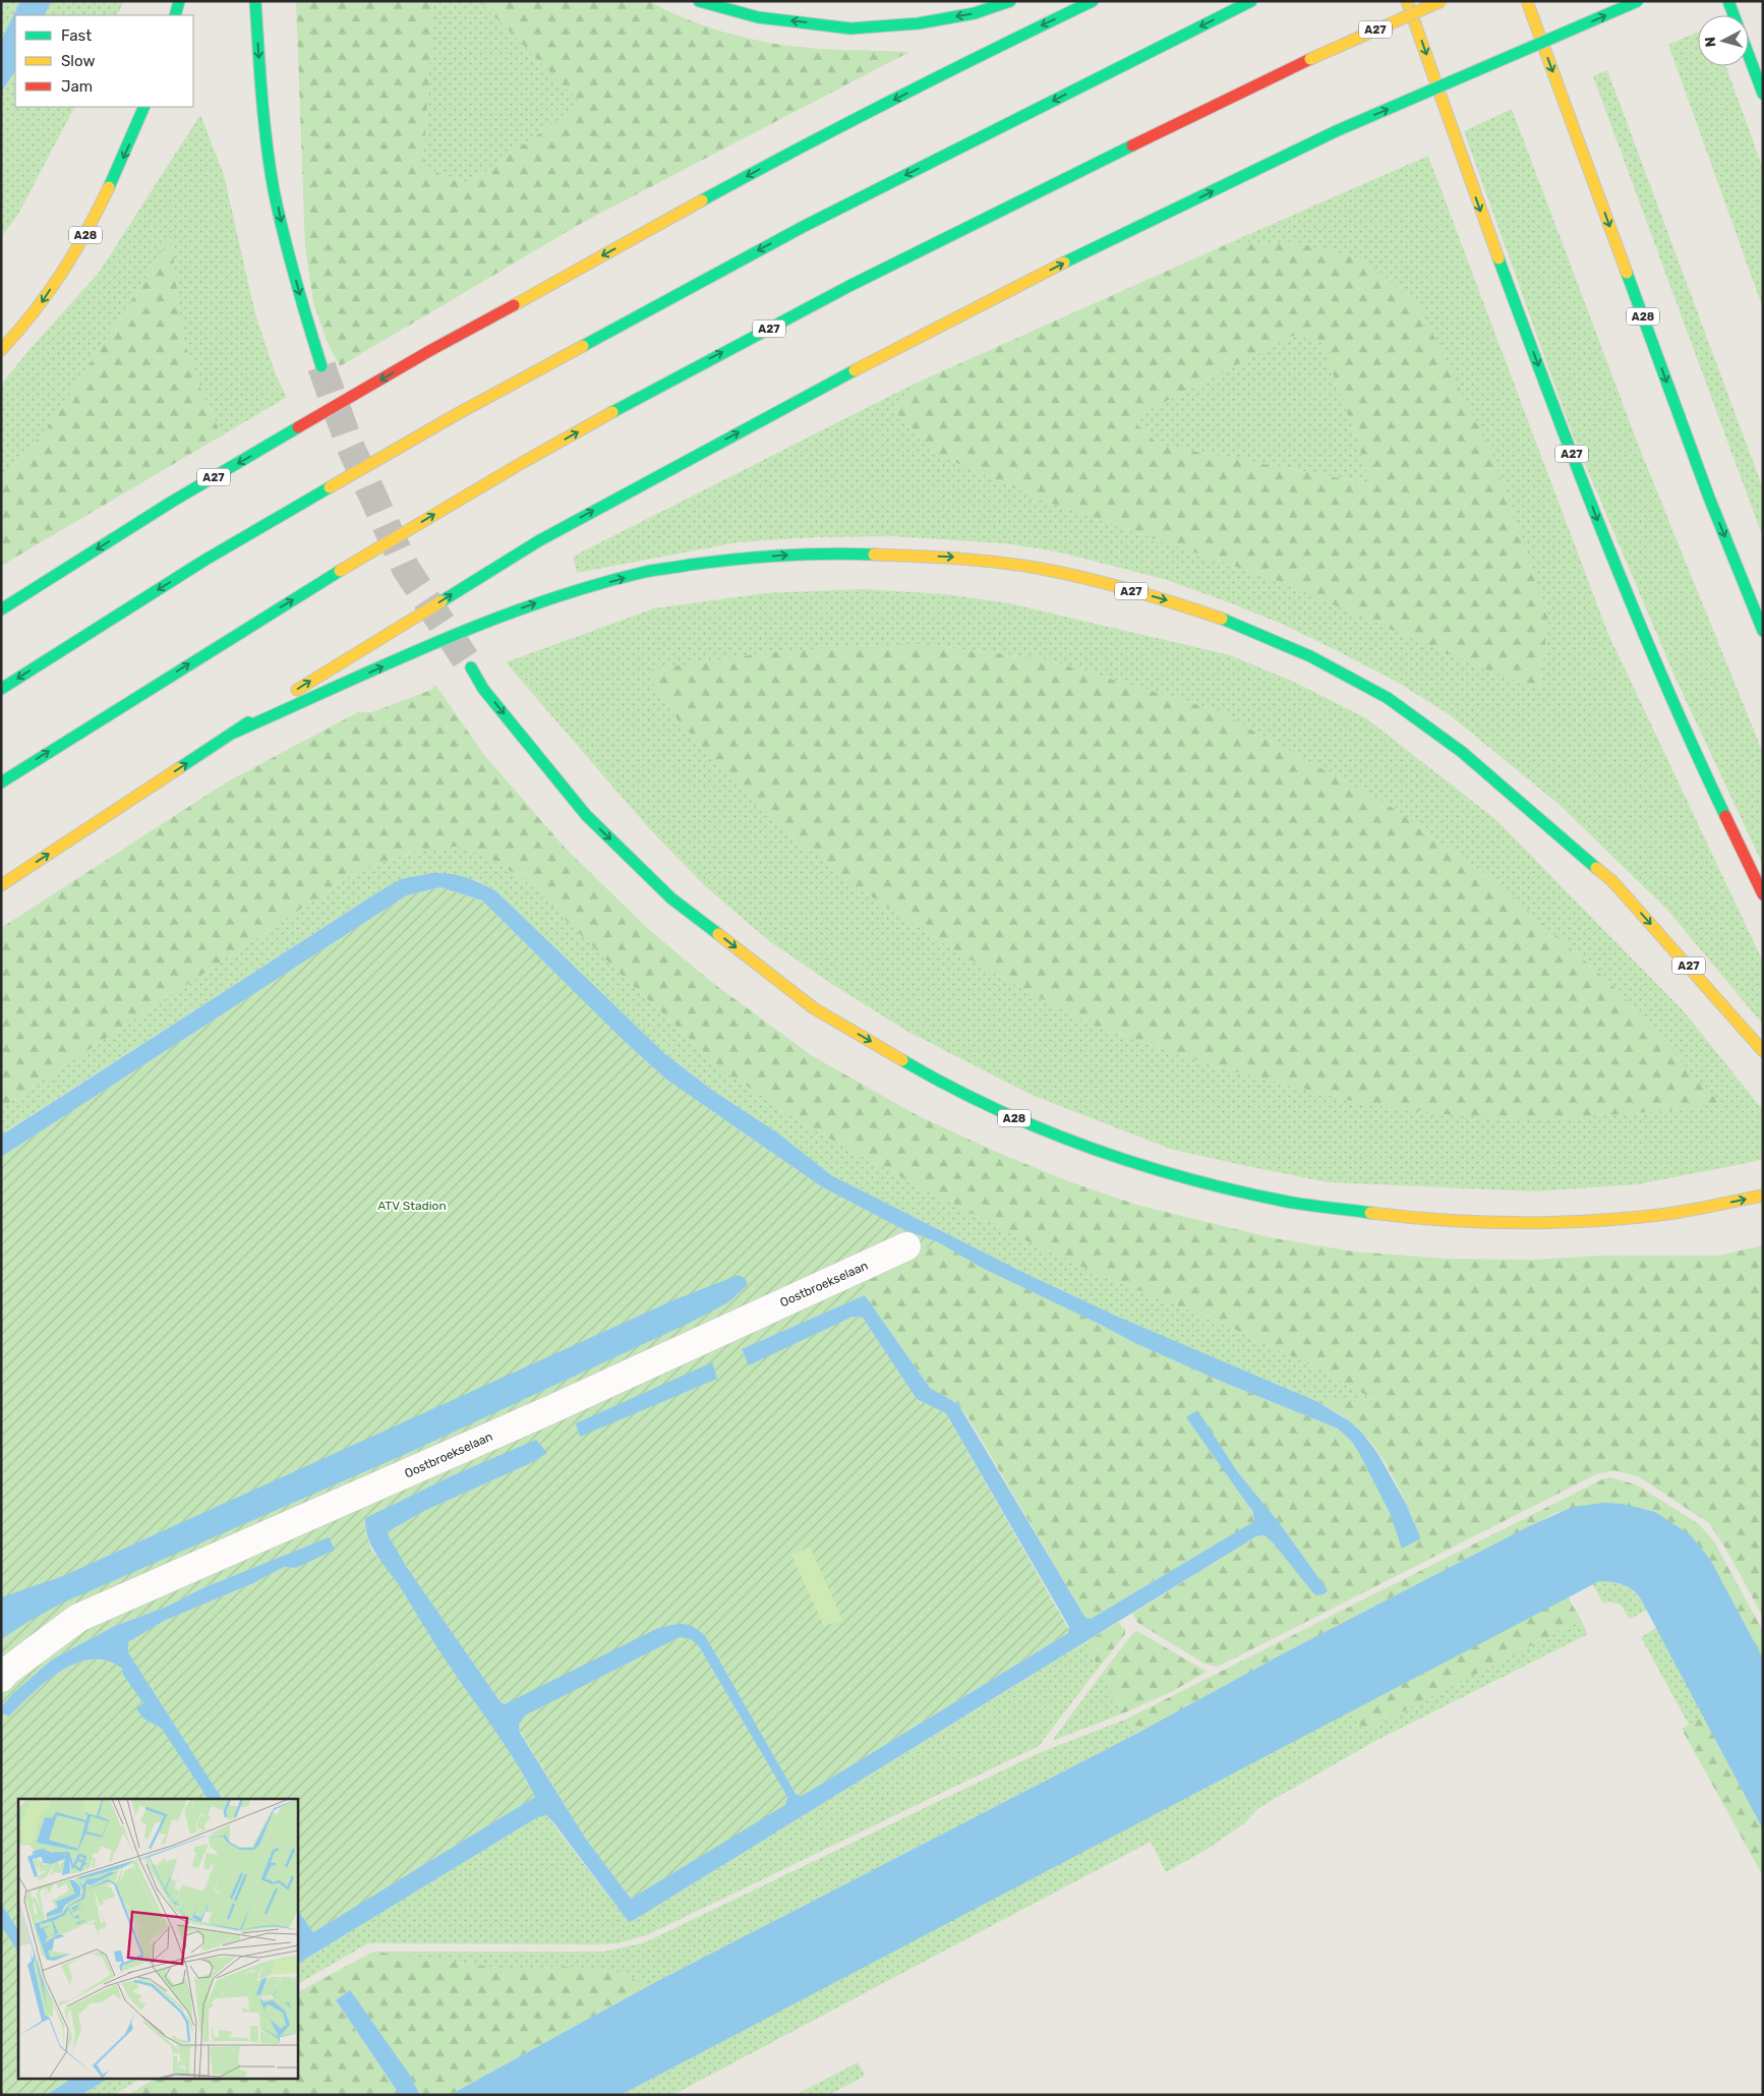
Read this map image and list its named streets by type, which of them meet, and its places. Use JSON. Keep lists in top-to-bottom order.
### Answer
{
  "streets": {
    "highway": ["A27", "A28"],
    "street": ["Oostbroekselaan"]
  },
  "parks": ["ATV Stadion"],
  "legend": ["Fast", "Slow", "Jam"],
  "north": "left"
}
